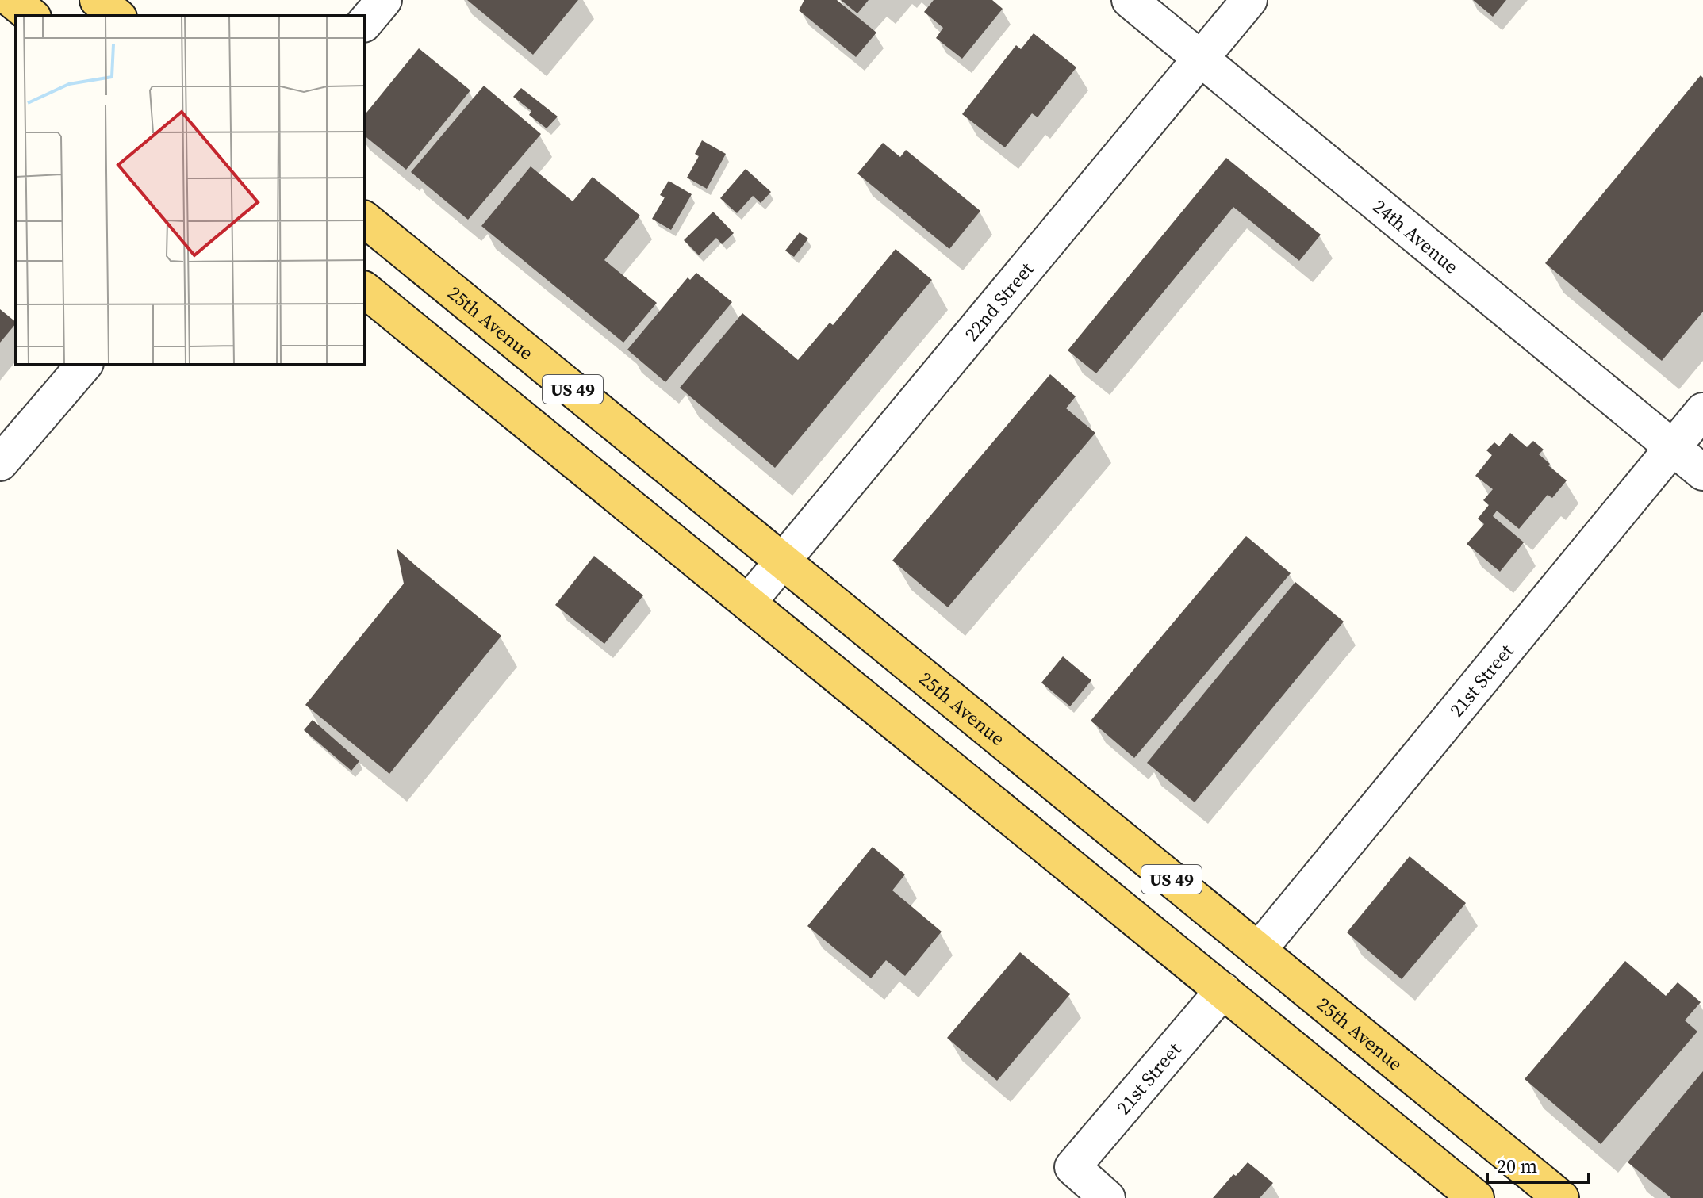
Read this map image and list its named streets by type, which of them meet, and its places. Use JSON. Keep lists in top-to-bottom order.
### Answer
{
  "streets": {
    "main road": ["25th Avenue", "US 49"],
    "street": ["24th Avenue", "22nd Street", "21st Street"]
  },
  "crossings": [
    ["24th Avenue", "22nd Street"],
    ["24th Avenue", "21st Street"],
    ["22nd Street", "25th Avenue"],
    ["22nd Street", "US 49"],
    ["25th Avenue", "21st Street"],
    ["US 49", "21st Street"]
  ],
  "scale_bar": "20 m"
}
